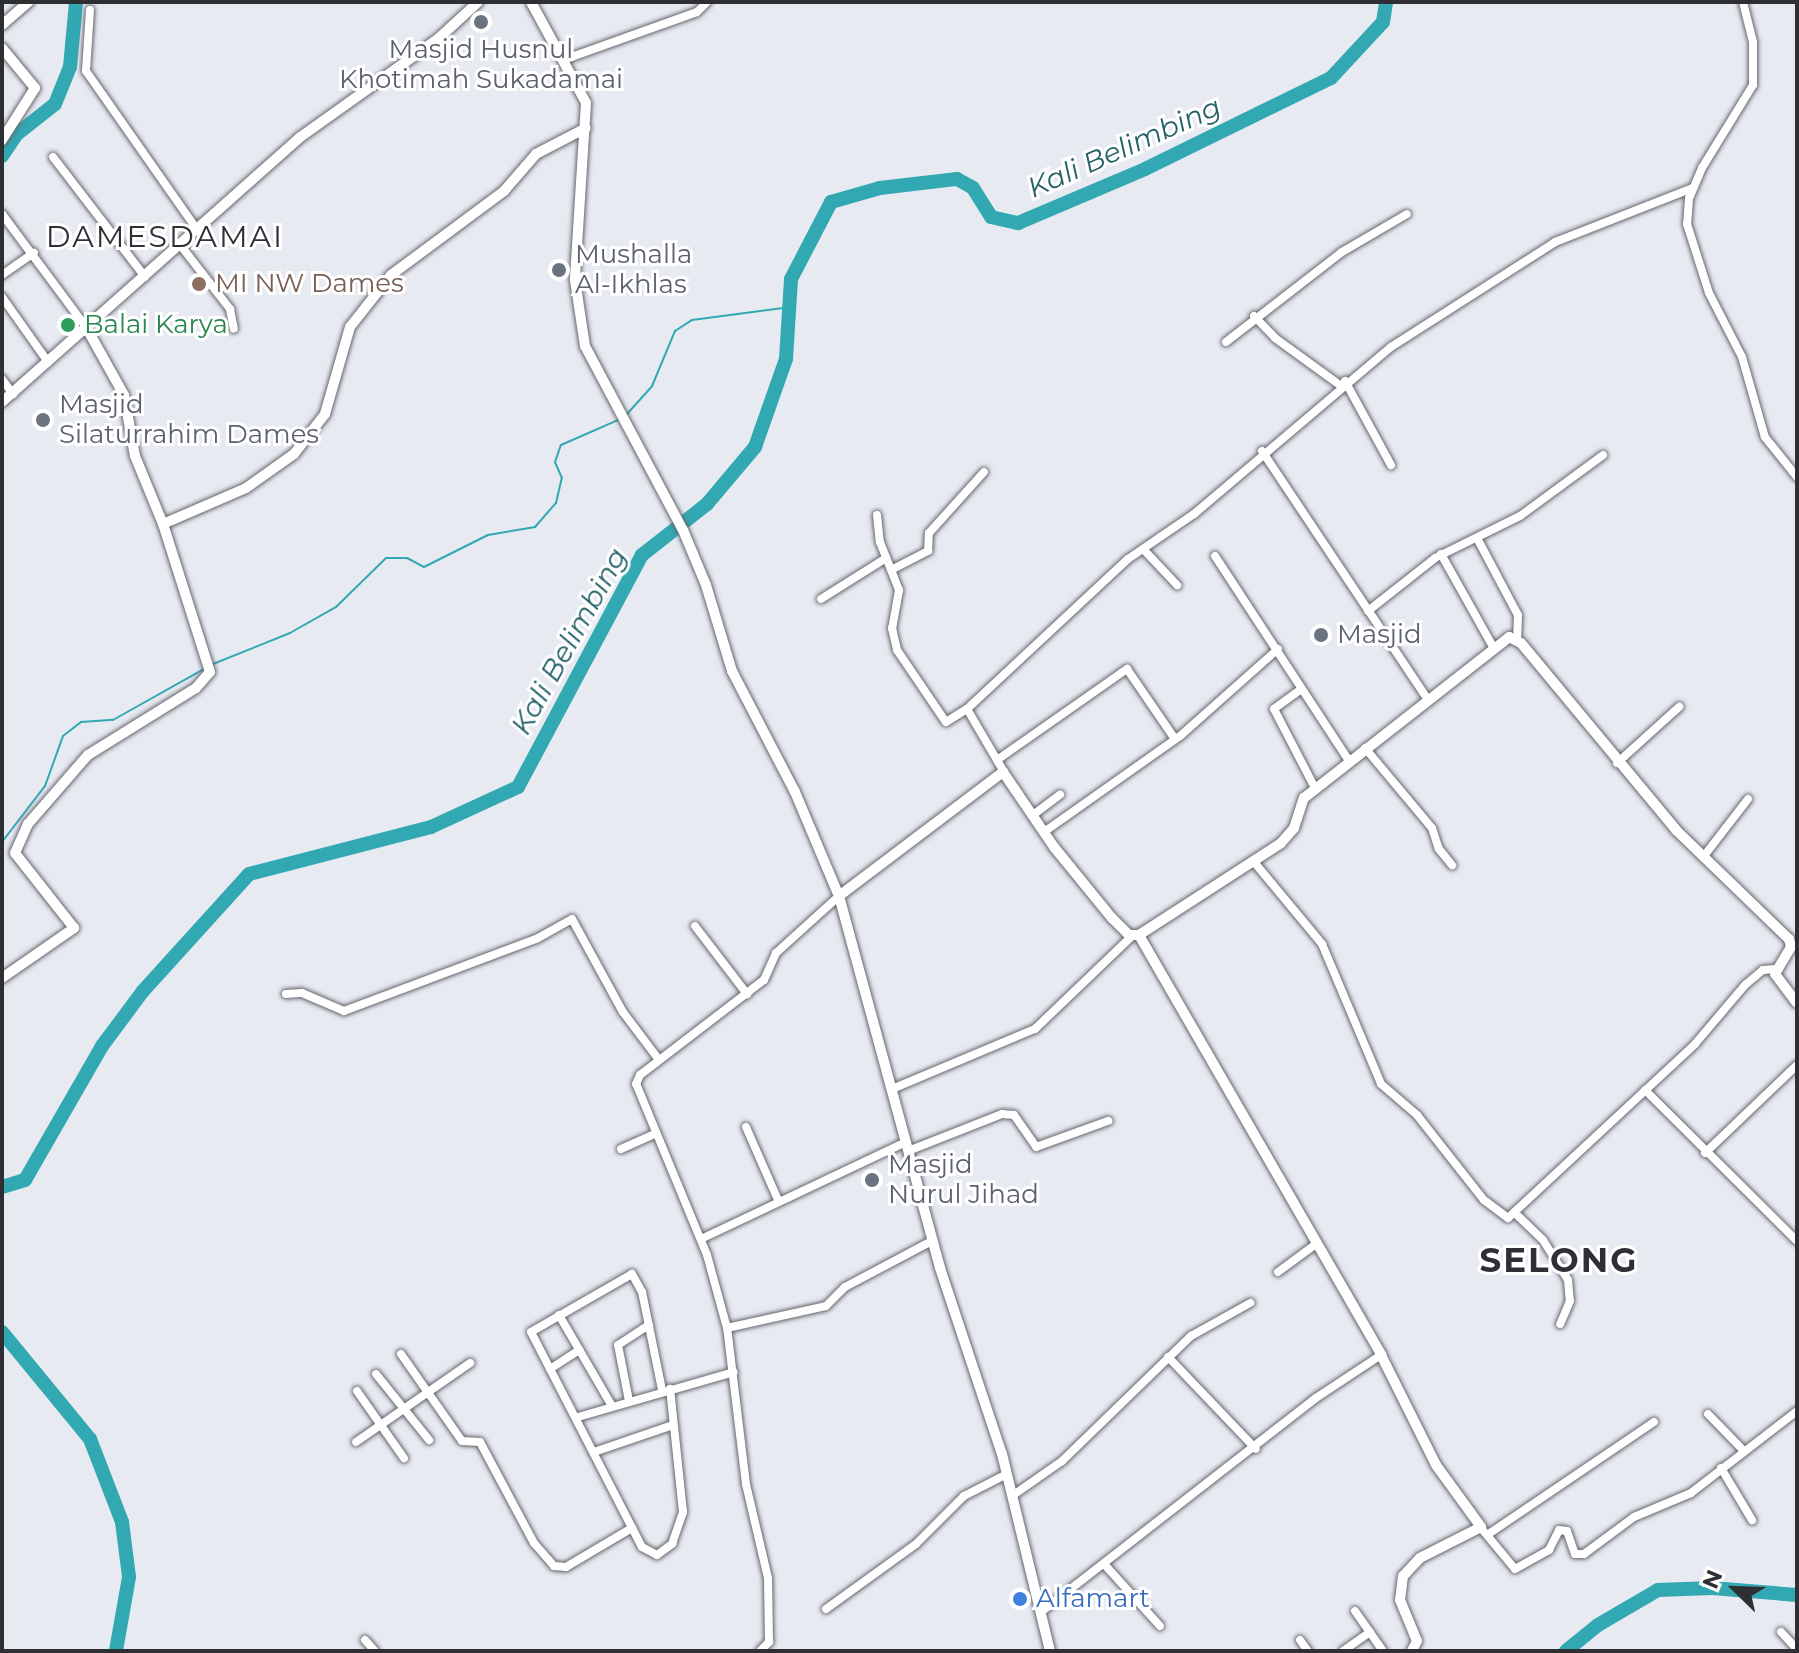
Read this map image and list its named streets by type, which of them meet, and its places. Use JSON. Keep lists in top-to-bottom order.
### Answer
{
  "districts": ["DAMESDAMAI", "SELONG"],
  "water": ["Kali Belimbing"],
  "places": [
    "Masjid Husnul Khotimah Sukadamai",
    "Mushalla Al-Ikhlas",
    "MI NW Dames",
    "Balai Karya",
    "Masjid Silaturrahim Dames",
    "Masjid",
    "Masjid Nurul Jihad",
    "Alfamart"
  ],
  "north": "top left"
}
